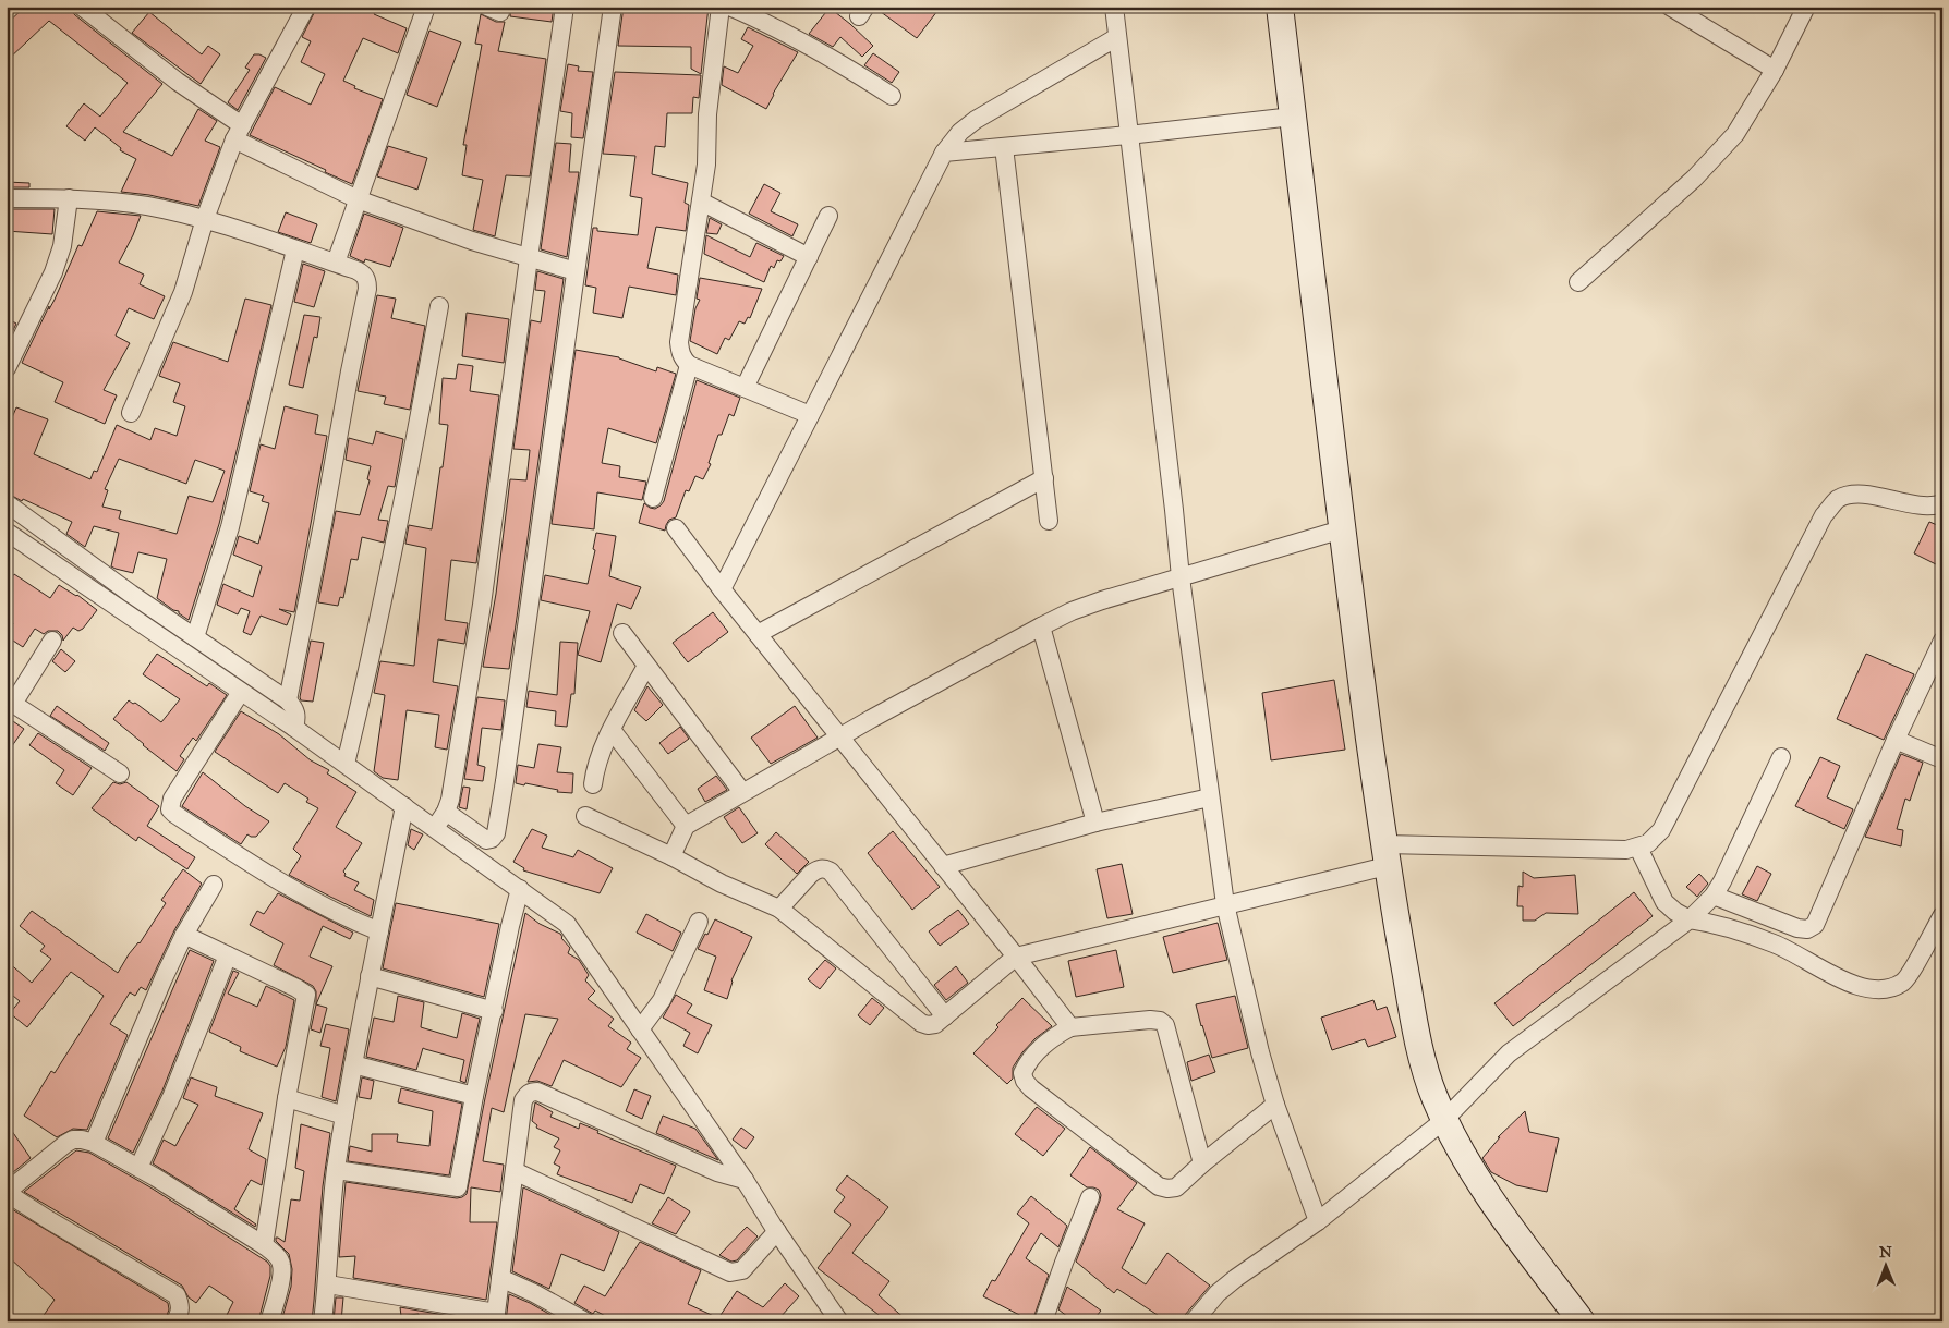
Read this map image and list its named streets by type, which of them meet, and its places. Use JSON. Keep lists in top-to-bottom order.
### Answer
{
  "north": "top"
}
